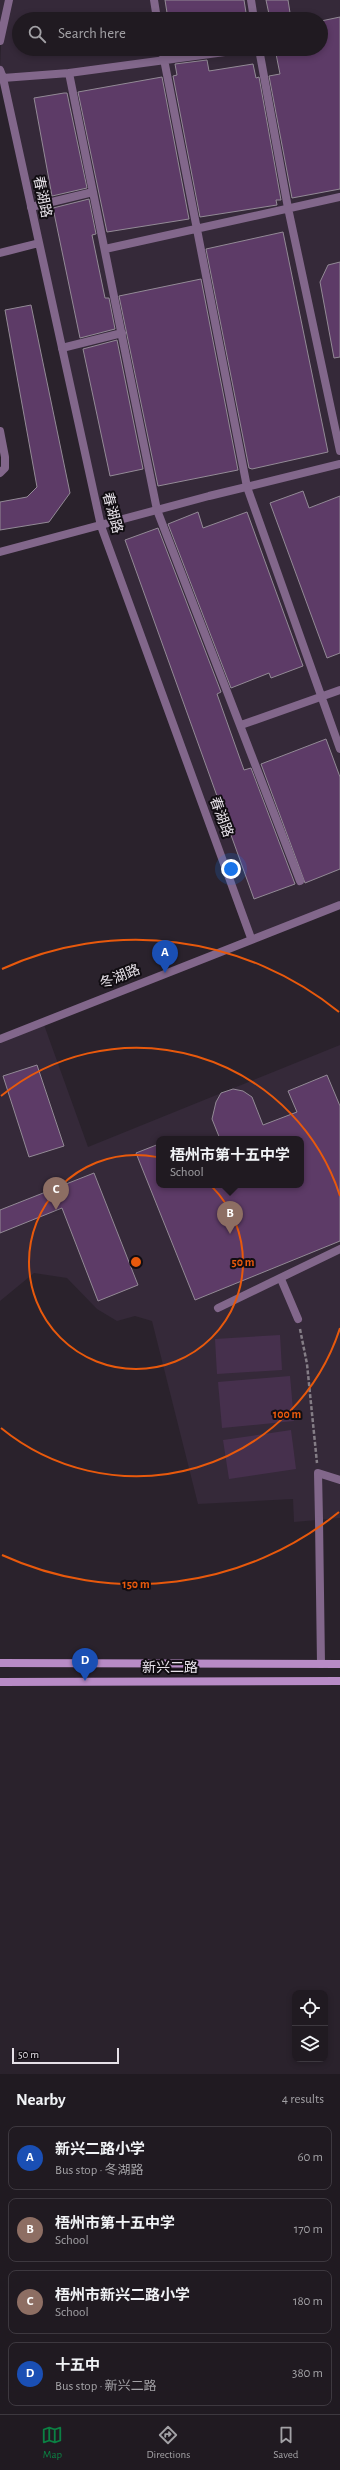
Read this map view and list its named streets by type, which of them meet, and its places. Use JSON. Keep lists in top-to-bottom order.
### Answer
{
  "streets": {
    "main road": ["新兴二路"],
    "street": ["春湖路", "冬湖路"]
  },
  "crossings": [
    ["春湖路", "冬湖路"]
  ],
  "scale_bar": "50 m",
  "page": {
    "search": "Search here",
    "pins": [
      "A",
      "C",
      "B",
      "D"
    ],
    "popup": ["梧州市第十五中学", "School"],
    "scale": "50 m",
    "heading": ["Nearby", "4 results"],
    "list": [
      {
        "mark": "A",
        "name": "新兴二路小学",
        "note": "Bus stop · 冬湖路",
        "value": "60 m"
      },
      {
        "mark": "B",
        "name": "梧州市第十五中学",
        "note": "School",
        "value": "170 m"
      },
      {
        "mark": "C",
        "name": "梧州市新兴二路小学",
        "note": "School",
        "value": "180 m"
      },
      {
        "mark": "D",
        "name": "十五中",
        "note": "Bus stop · 新兴二路",
        "value": "380 m"
      }
    ],
    "nav": ["Map", "Directions", "Saved"]
  },
  "rings": ["50 m", "100 m", "150 m"]
}
